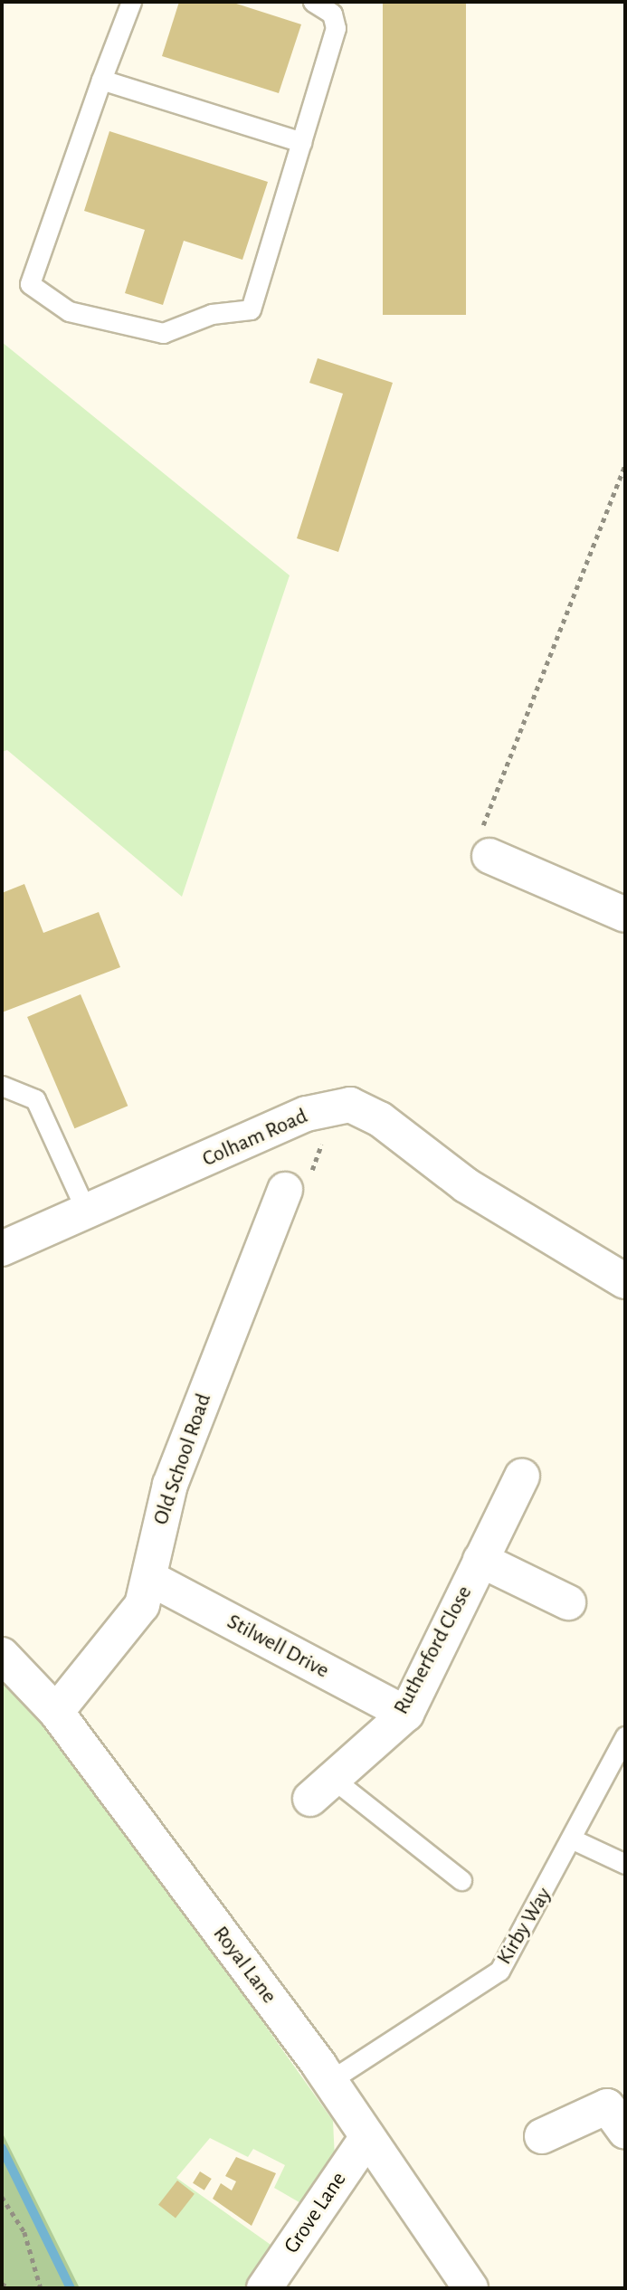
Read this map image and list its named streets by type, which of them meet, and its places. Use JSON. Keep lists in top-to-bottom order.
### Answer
{
  "streets": {
    "street": [
      "Colham Road",
      "Old School Road",
      "Stilwell Drive",
      "Rutherford Close",
      "Royal Lane",
      "Grove Lane"
    ],
    "lane": ["Kirby Way"]
  },
  "crossings": [
    ["Old School Road", "Stilwell Drive"],
    ["Old School Road", "Royal Lane"],
    ["Stilwell Drive", "Rutherford Close"],
    ["Kirby Way", "Royal Lane"],
    ["Royal Lane", "Grove Lane"]
  ]
}
